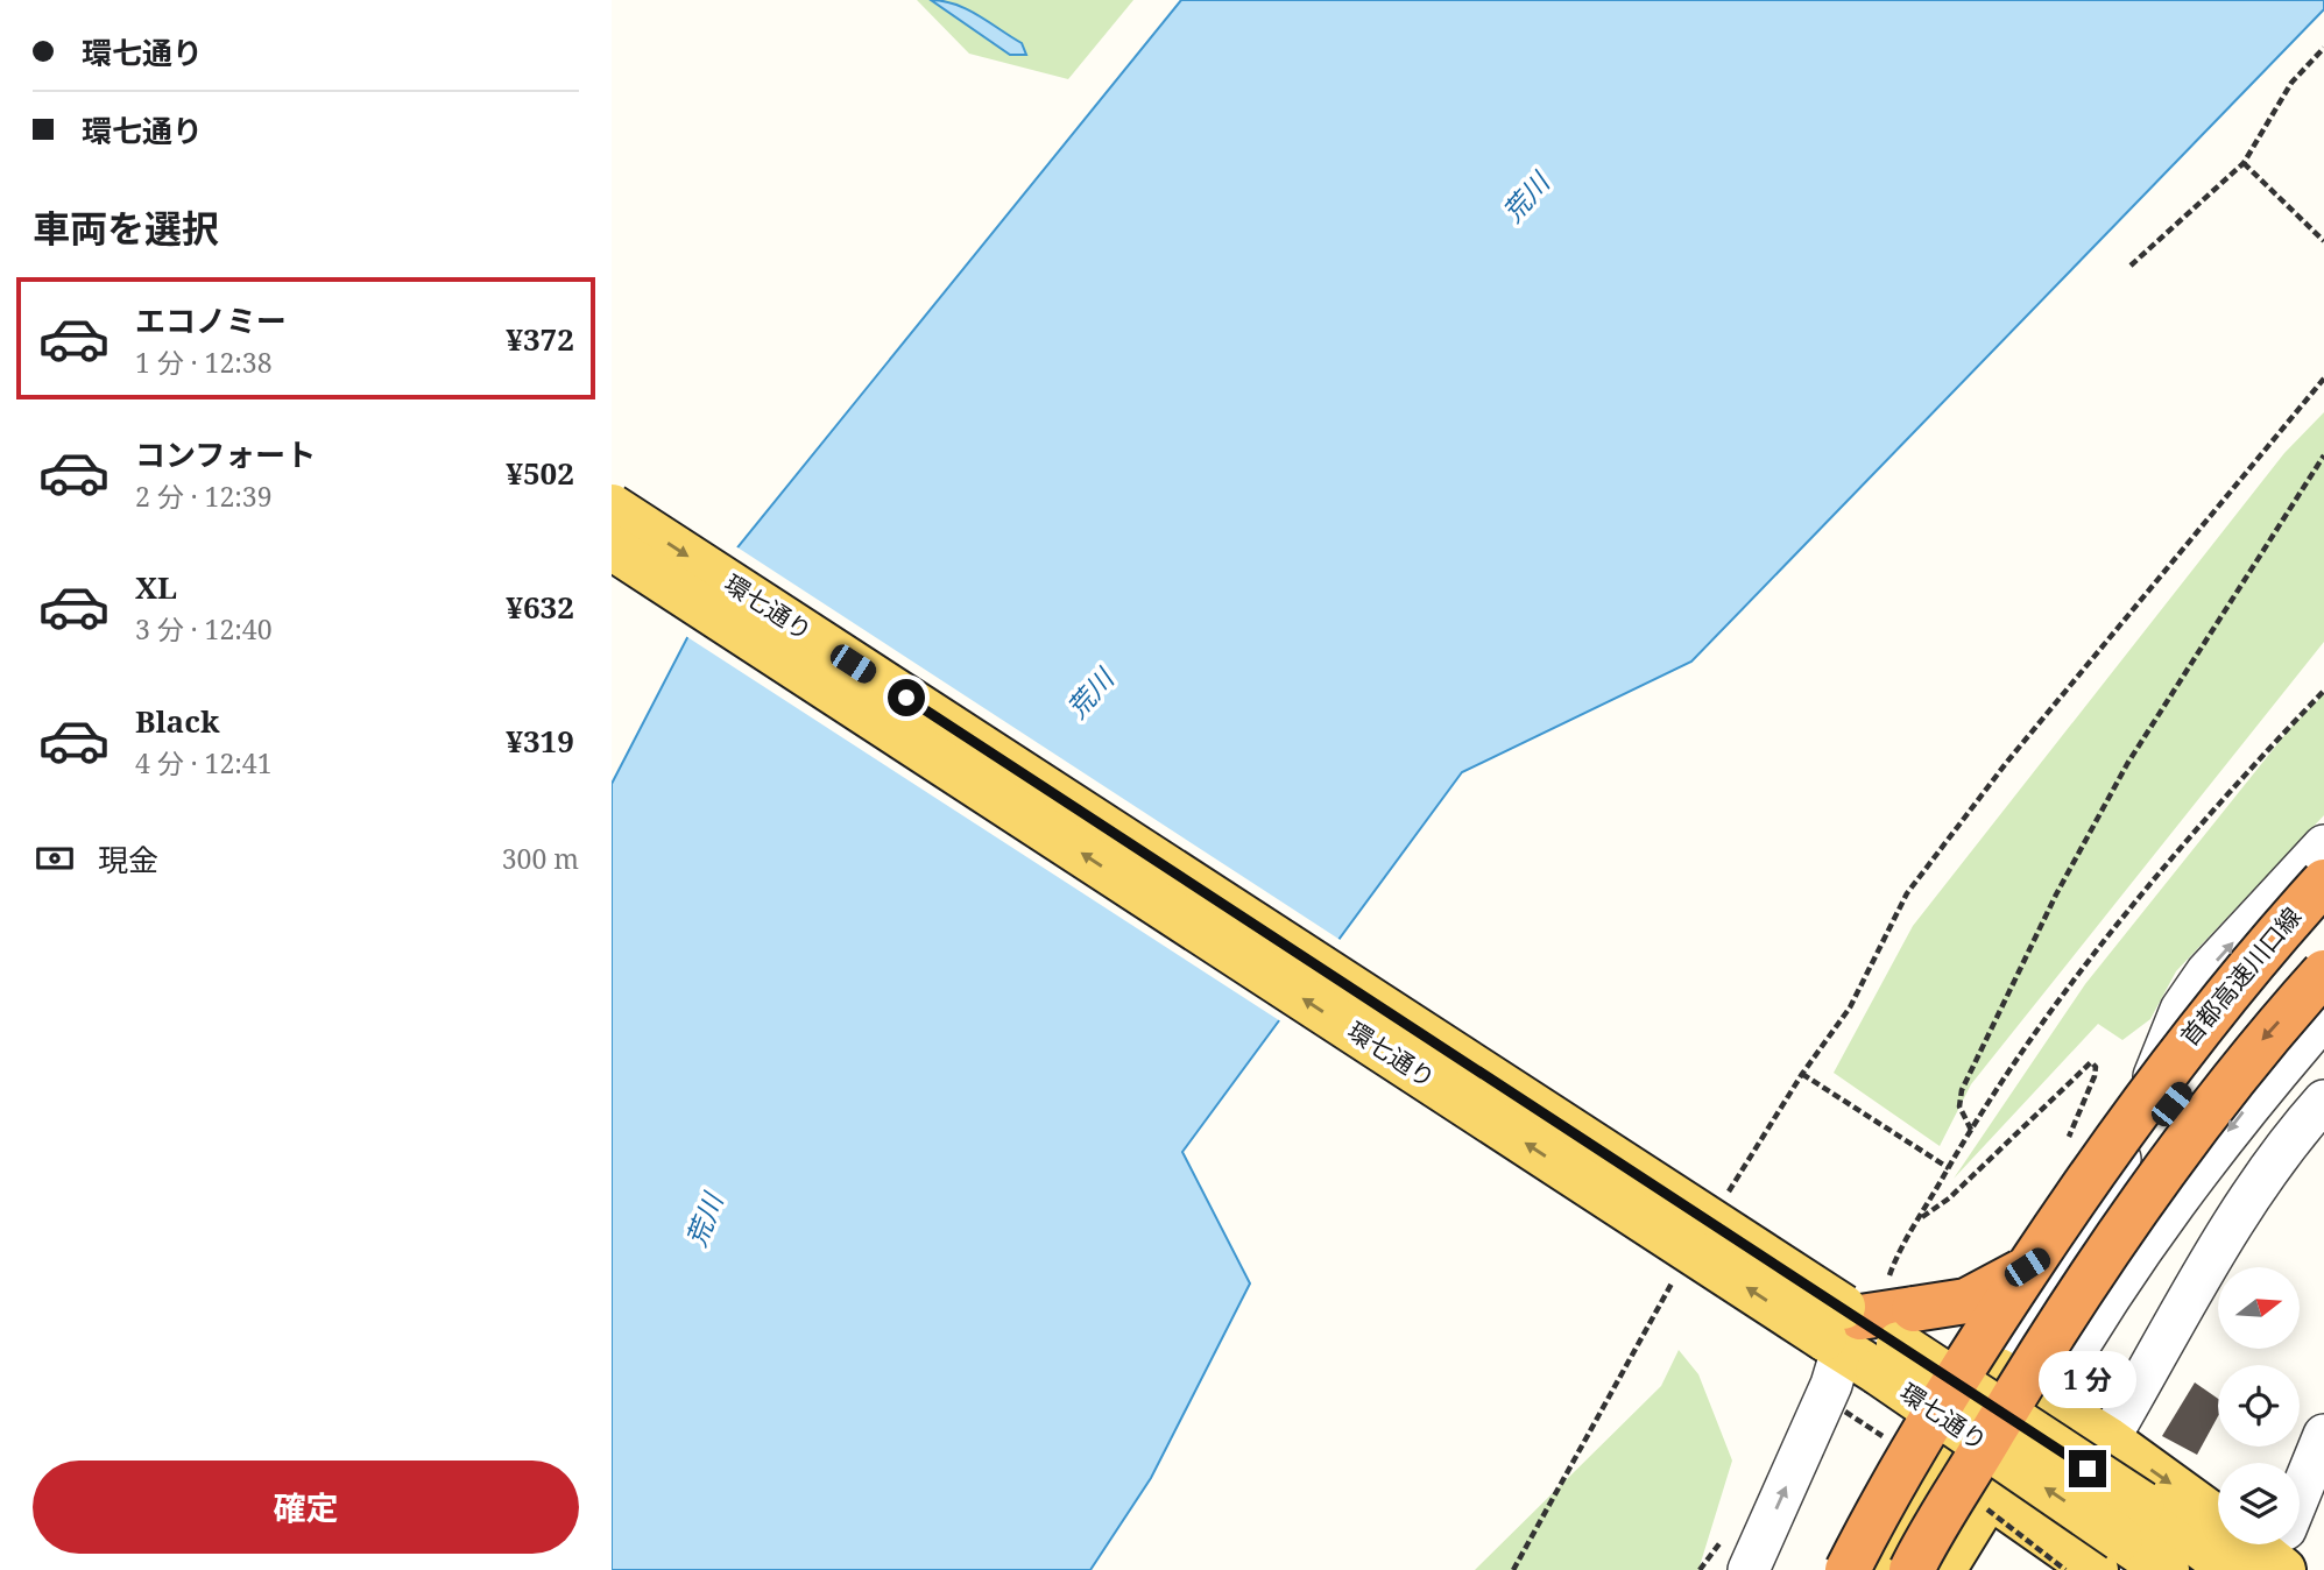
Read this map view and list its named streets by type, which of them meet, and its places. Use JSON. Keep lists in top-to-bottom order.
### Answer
{
  "streets": {
    "highway": ["首都高速川口線"],
    "main road": ["環七通り"]
  },
  "water": ["荒川"],
  "north": "right",
  "page": {
    "banner": ["環七通り", "環七通り"],
    "heading": "車両を選択",
    "list": [
      {
        "name": "エコノミー",
        "note": "1 分 · 12:38",
        "value": "¥372"
      },
      {
        "name": "コンフォート",
        "note": "2 分 · 12:39",
        "value": "¥502"
      },
      {
        "name": "XL",
        "note": "3 分 · 12:40",
        "value": "¥632"
      },
      {
        "name": "Black",
        "note": "4 分 · 12:41",
        "value": "¥319"
      }
    ],
    "pay": ["現金", "300 m"],
    "bubble": "1 分",
    "buttons": "確定"
  }
}
